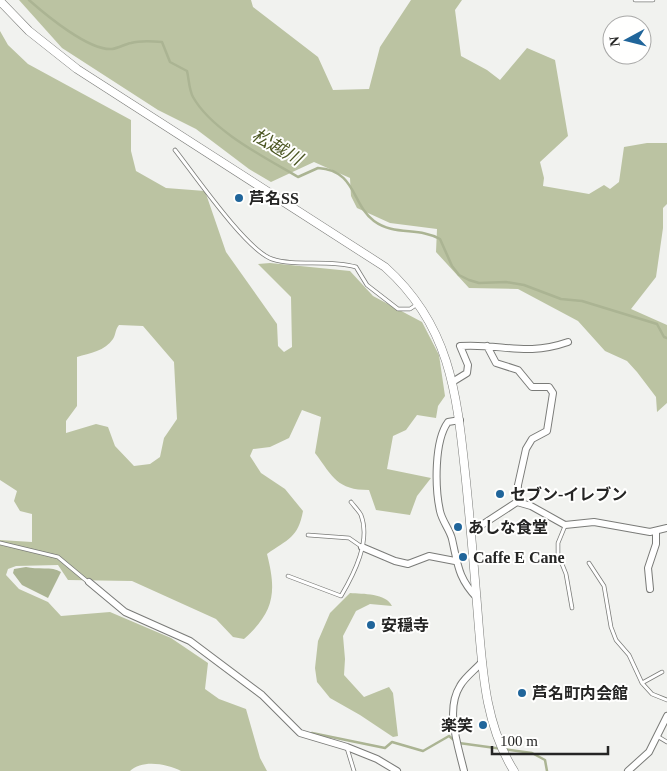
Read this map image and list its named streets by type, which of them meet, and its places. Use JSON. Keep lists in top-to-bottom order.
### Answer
{
  "water": ["松越川"],
  "places": [
    "芦名SS",
    "セブン-イレブン",
    "あしな食堂",
    "Caffe E Cane",
    "安穏寺",
    "芦名町内会館",
    "楽笑"
  ],
  "scale_bar": "100 m",
  "north": "left"
}
